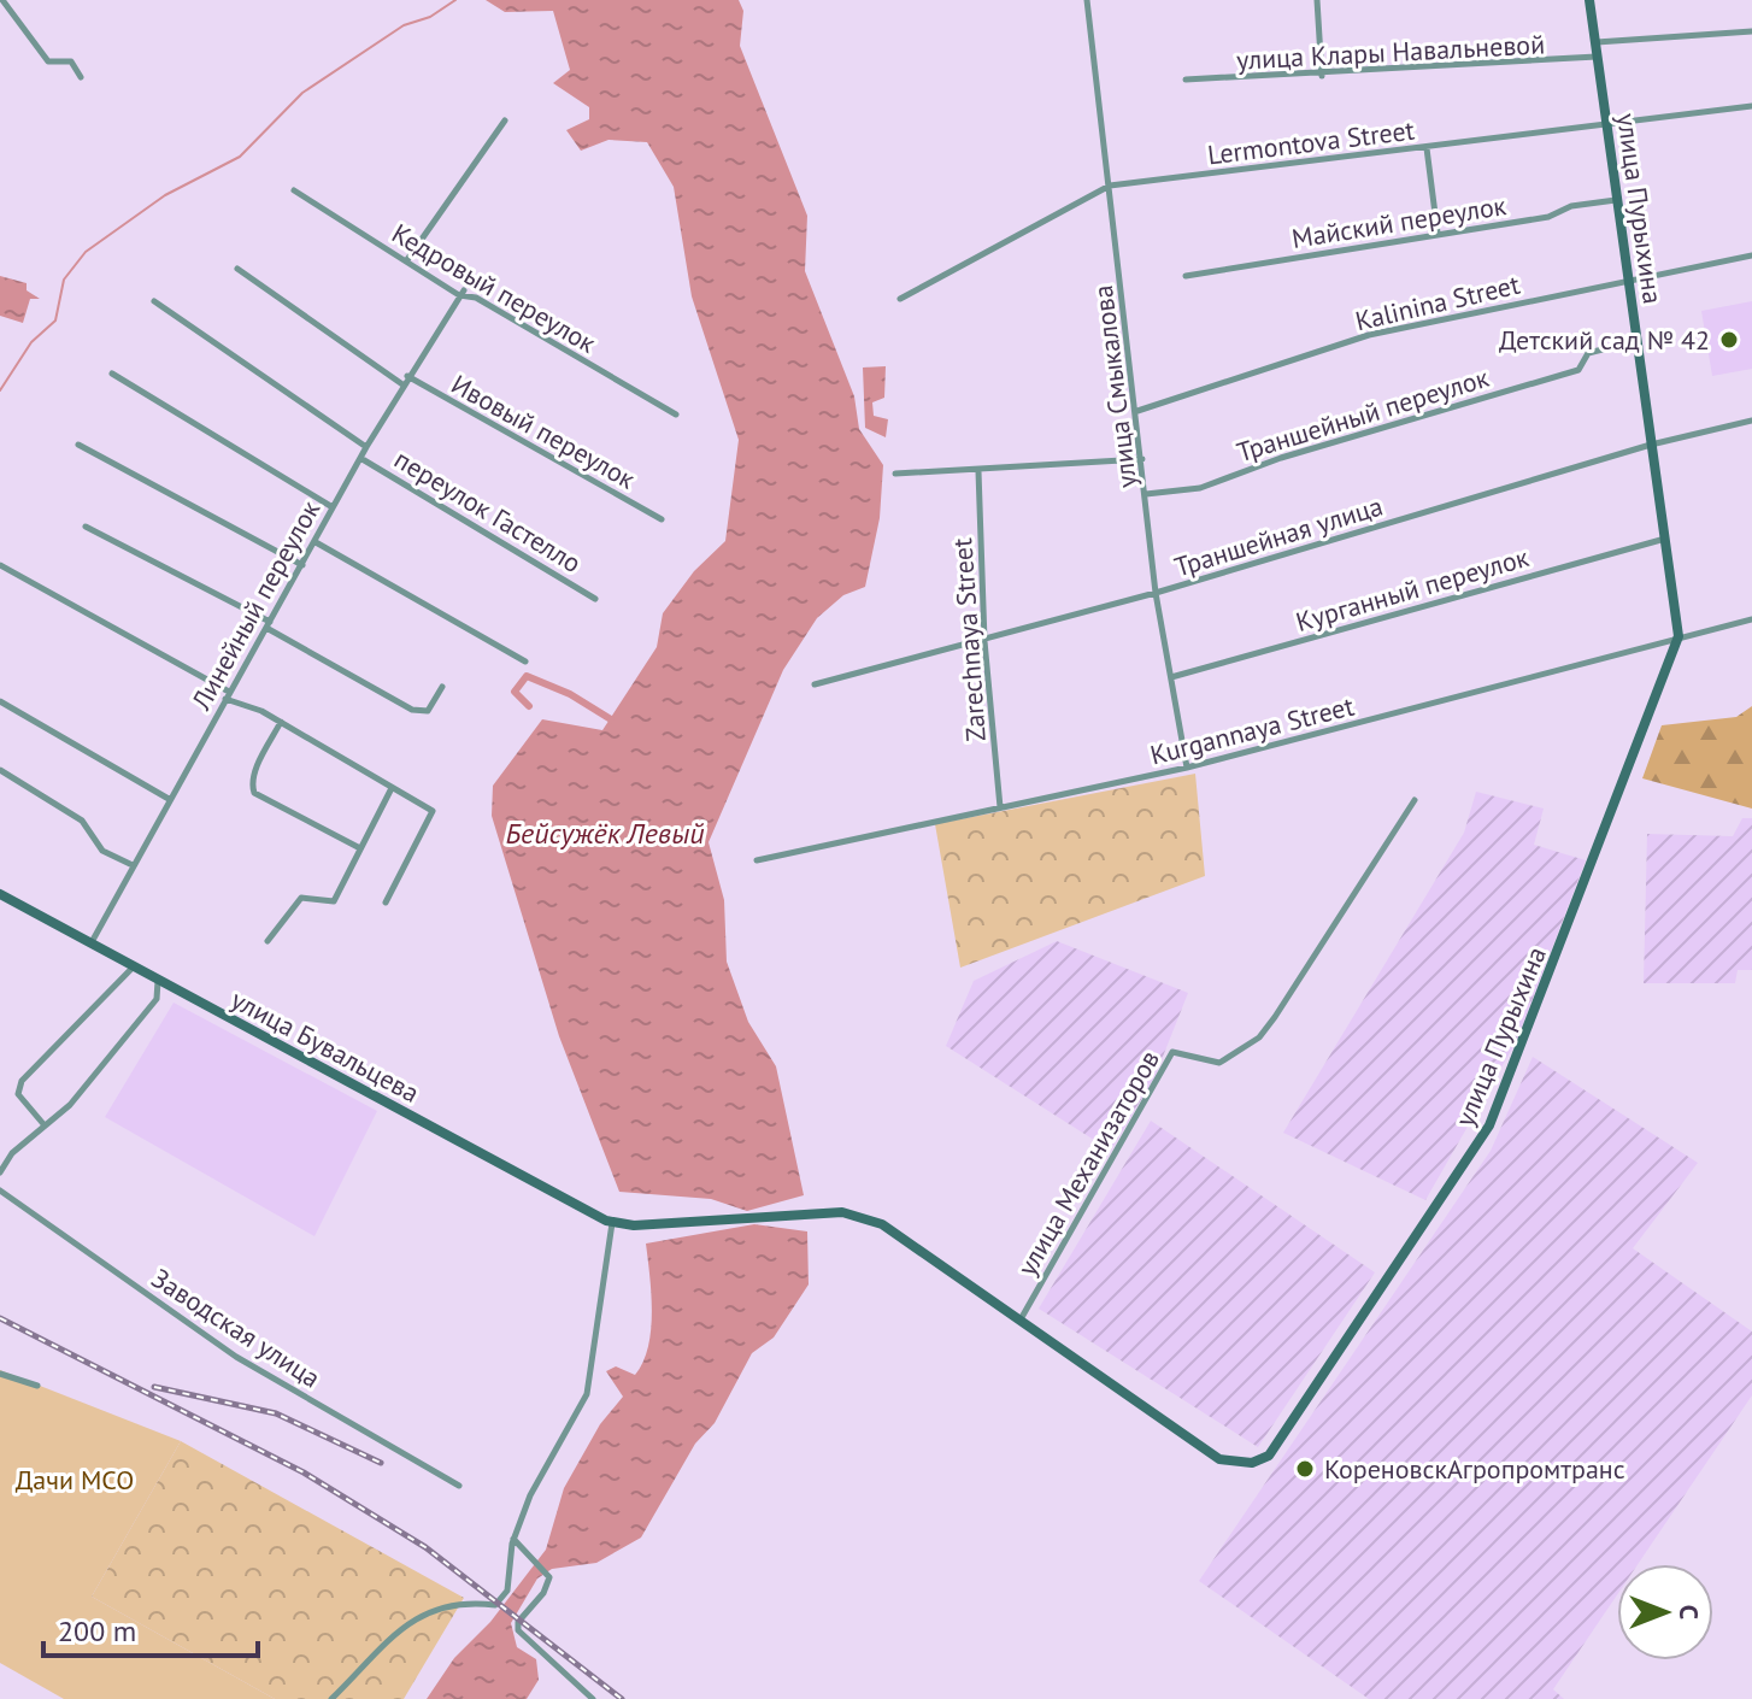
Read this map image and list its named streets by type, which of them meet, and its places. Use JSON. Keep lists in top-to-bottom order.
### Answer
{
  "streets": {
    "street": [
      "улица Клары Навальневой",
      "Lermontova Street",
      "улица Пурыхина",
      "Майский переулок",
      "Кедровый переулок",
      "Kalinina Street",
      "улица Смыкалова",
      "Траншейный переулок",
      "Ивовый переулок",
      "переулок Гастелло",
      "Траншейная улица",
      "Курганный переулок",
      "Линейный переулок",
      "Zarechnaya Street",
      "Kurgannaya Street",
      "улица Бувальцева",
      "улица Механизаторов",
      "Заводская улица"
    ]
  },
  "crossings": [
    ["улица Клары Навальневой", "улица Пурыхина"],
    ["Lermontova Street", "улица Пурыхина"],
    ["Lermontova Street", "улица Смыкалова"],
    ["улица Пурыхина", "Майский переулок"],
    ["улица Пурыхина", "Kalinina Street"],
    ["улица Пурыхина", "Траншейный переулок"],
    ["улица Пурыхина", "Траншейная улица"],
    ["улица Пурыхина", "Курганный переулок"],
    ["улица Пурыхина", "Kurgannaya Street"],
    ["улица Пурыхина", "улица Бувальцева"],
    ["улица Пурыхина", "улица Механизаторов"],
    ["Кедровый переулок", "Линейный переулок"],
    ["Kalinina Street", "улица Смыкалова"],
    ["улица Смыкалова", "Траншейный переулок"],
    ["улица Смыкалова", "Траншейная улица"],
    ["улица Смыкалова", "Курганный переулок"],
    ["улица Смыкалова", "Kurgannaya Street"],
    ["Ивовый переулок", "Линейный переулок"],
    ["переулок Гастелло", "Линейный переулок"],
    ["Траншейная улица", "Zarechnaya Street"],
    ["Линейный переулок", "улица Бувальцева"],
    ["Zarechnaya Street", "Kurgannaya Street"]
  ],
  "water": ["Бейсужёк Левый"],
  "parks": ["Дачи МСО"],
  "places": ["Детский сад № 42", "КореновскАгропромтранс"],
  "scale_bar": "200 m",
  "north": "right"
}
